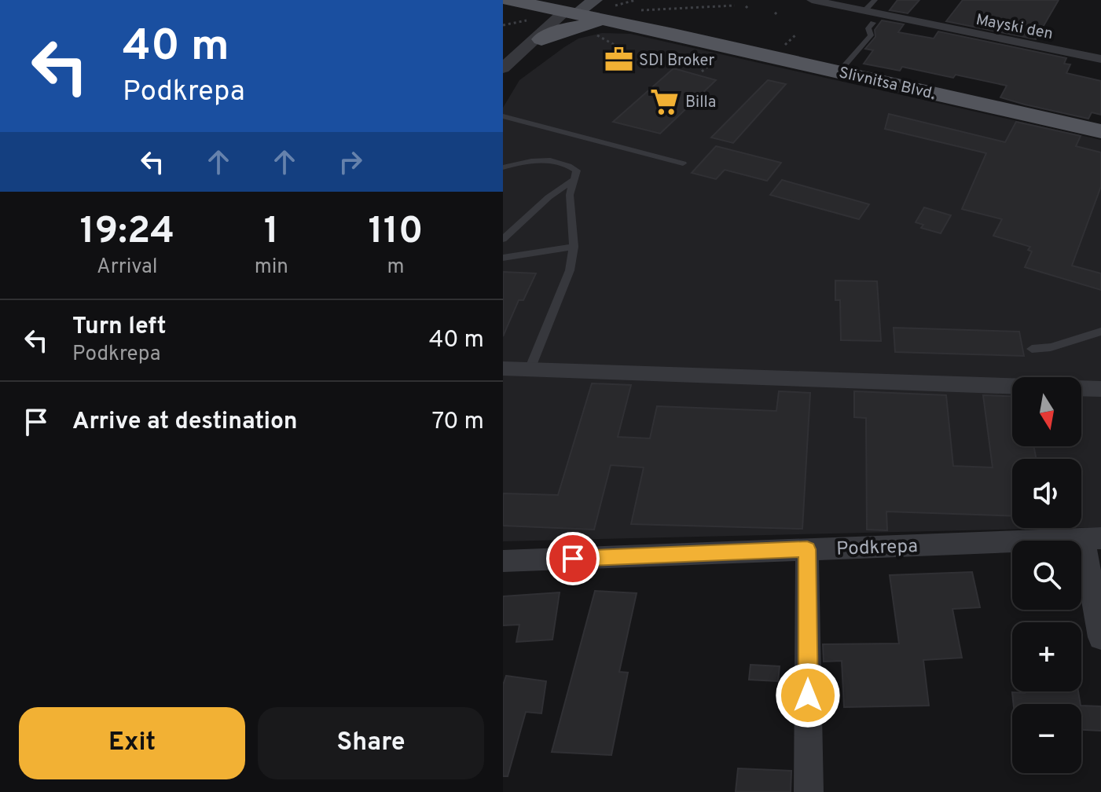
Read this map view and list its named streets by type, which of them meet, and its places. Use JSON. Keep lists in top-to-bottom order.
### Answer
{
  "streets": {
    "main road": ["Slivnitsa Blvd."],
    "street": ["Mayski den", "Podkrepa"]
  },
  "places": {
    "office": ["SDI Broker"],
    "supermarket": ["Billa"]
  },
  "north": "bottom",
  "page": {
    "turn": ["40 m", "Podkrepa"],
    "eta": [
      "19:24",
      "Arrival",
      "1",
      "min",
      "110",
      "m"
    ],
    "list": [
      {
        "name": "Turn left",
        "note": "Podkrepa",
        "value": "40 m"
      },
      {
        "name": "Arrive at destination",
        "value": "70 m"
      }
    ],
    "map_buttons": ["+", "−"],
    "buttons": ["Exit", "Share"]
  }
}
